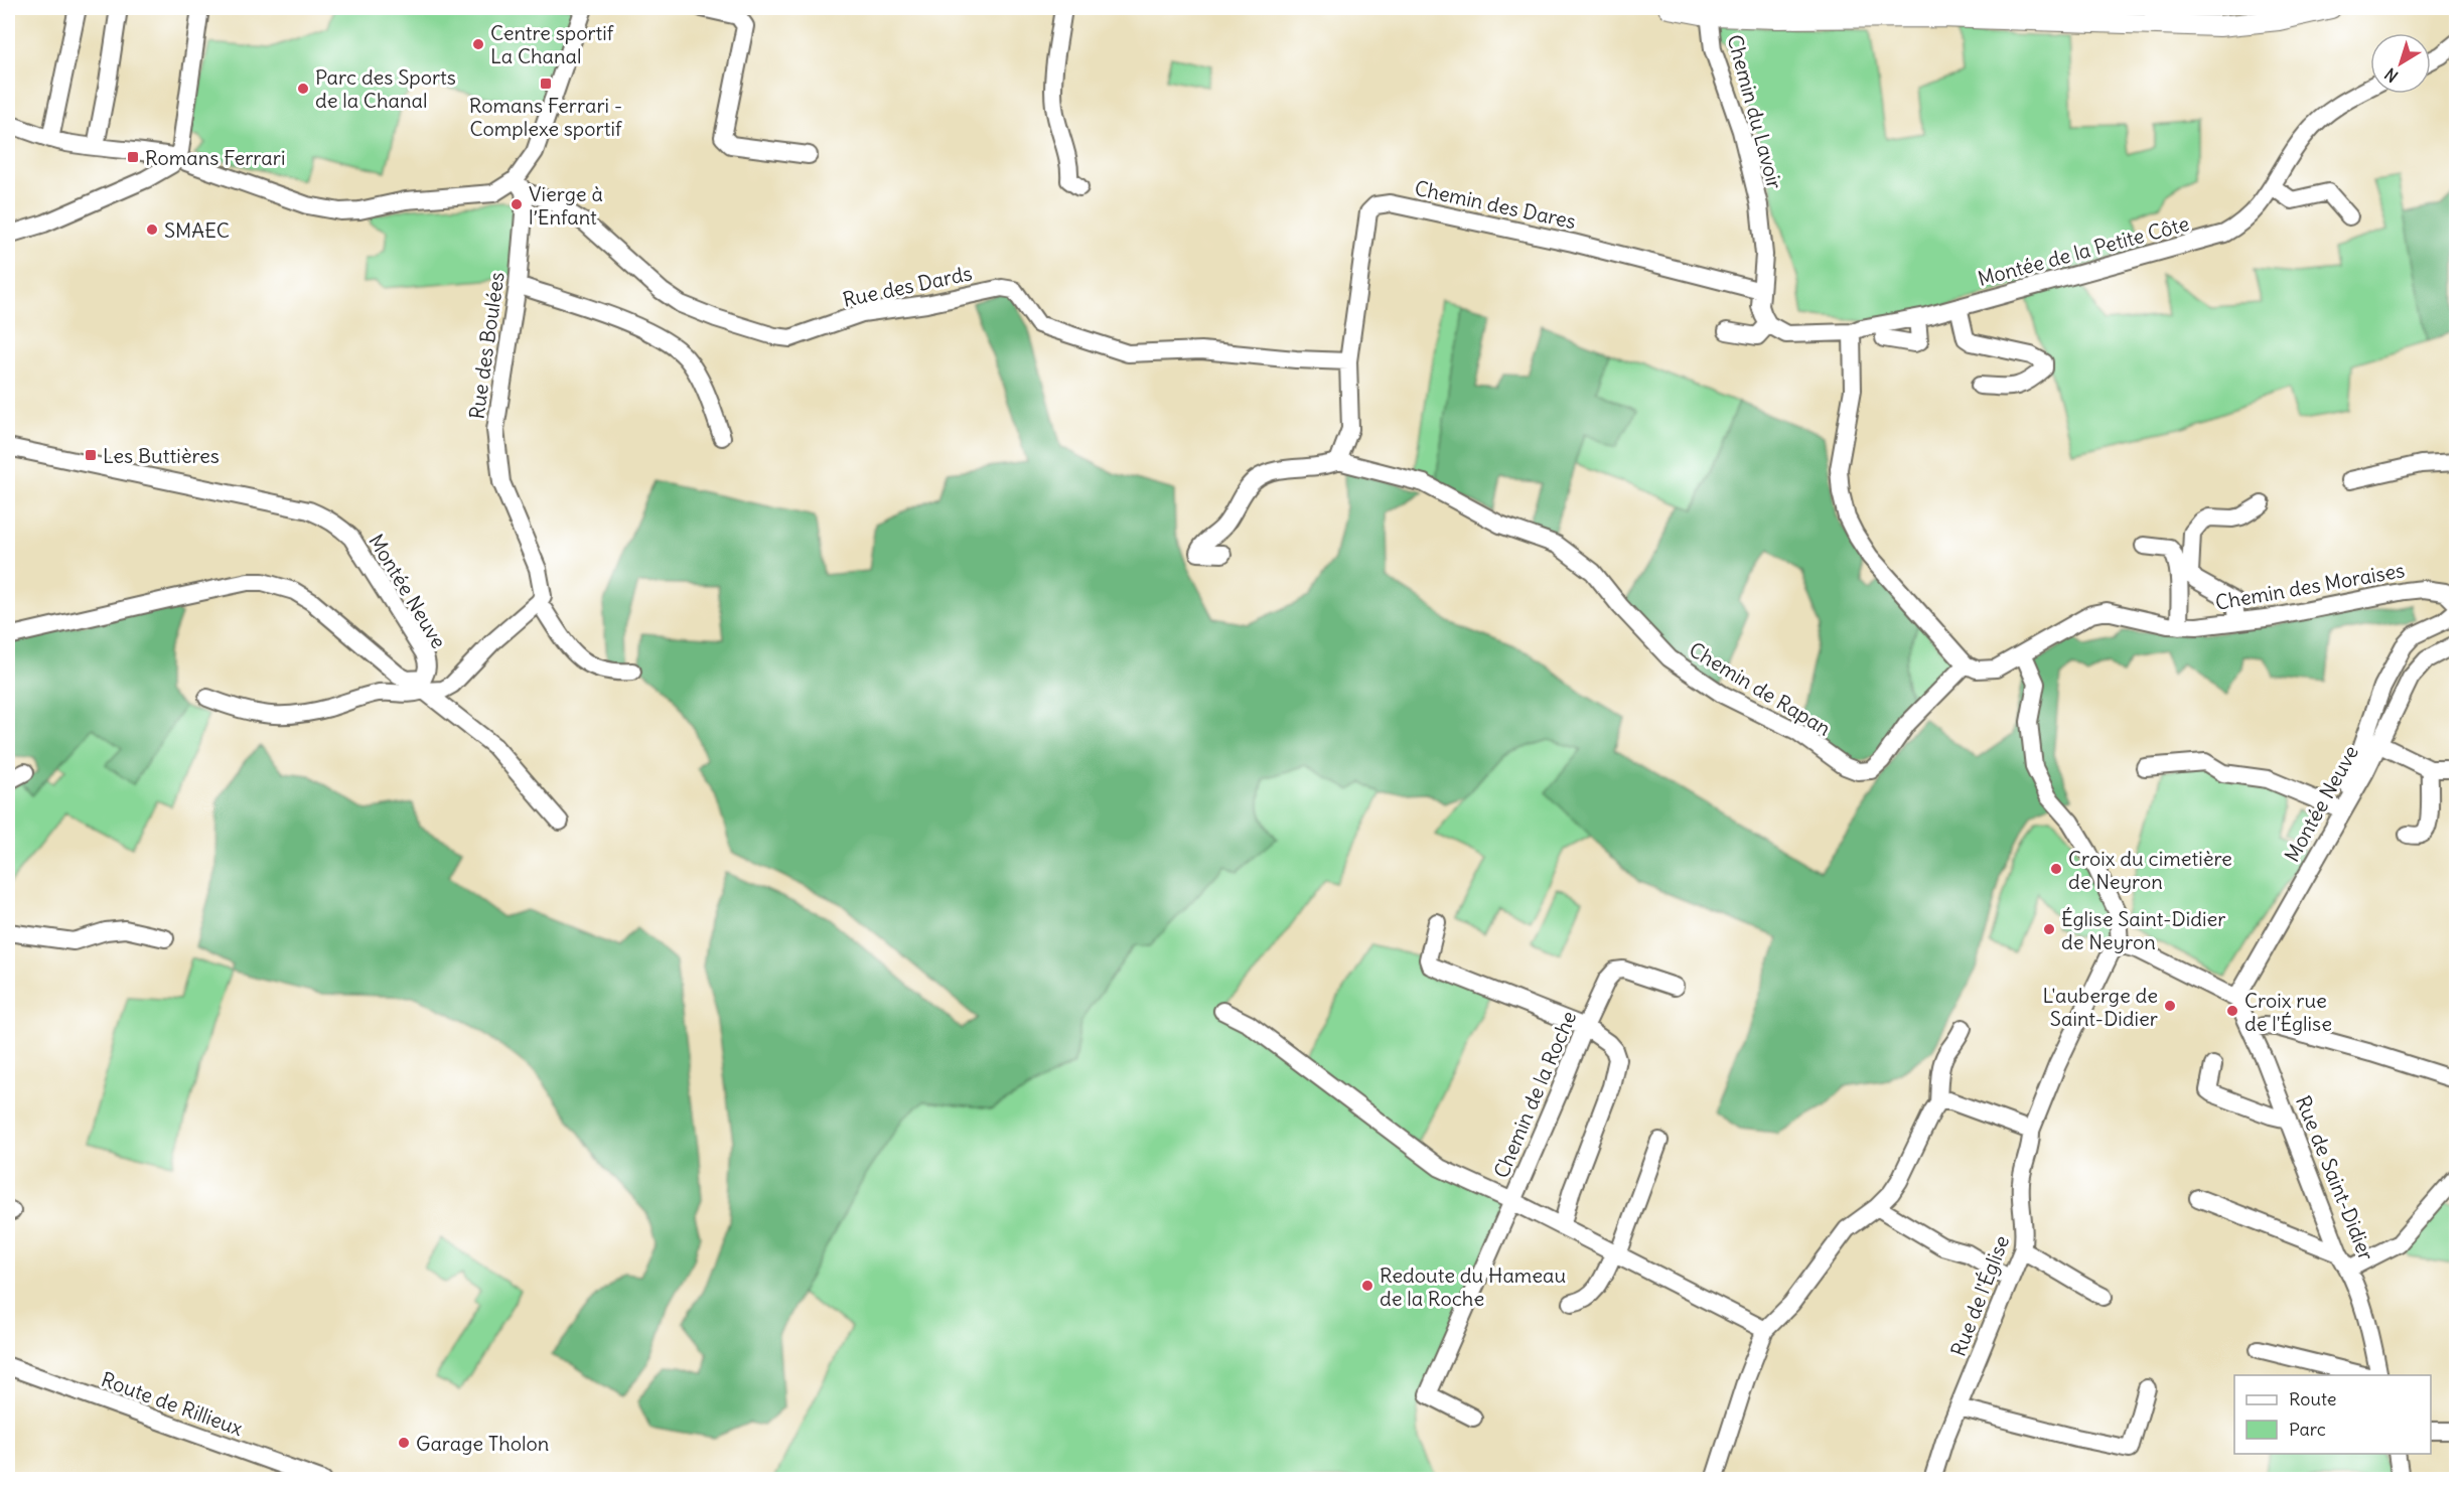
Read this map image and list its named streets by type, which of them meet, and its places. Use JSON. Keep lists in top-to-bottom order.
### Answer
{
  "streets": {
    "street": [
      "Chemin du Lavoir",
      "Chemin des Dares",
      "Montée de la Petite Côte",
      "Rue des Dards",
      "Rue des Boulées",
      "Chemin des Moraises",
      "Montée Neuve",
      "Chemin de Rapan",
      "Chemin de la Roche",
      "Rue de Saint-Didier",
      "Rue de l'Église",
      "Route de Rillieux"
    ]
  },
  "crossings": [
    ["Chemin du Lavoir", "Chemin des Dares"],
    ["Chemin des Dares", "Rue des Dards"],
    ["Chemin des Dares", "Chemin de Rapan"],
    ["Rue des Dards", "Rue des Boulées"],
    ["Chemin des Moraises", "Chemin de Rapan"],
    ["Montée Neuve", "Rue de Saint-Didier"]
  ],
  "places": {
    "other": [
      "Centre sportif La Chanal",
      "Parc des Sports de la Chanal",
      "Vierge à l’Enfant",
      "SMAEC",
      "Croix du cimetière de Neyron",
      "Église Saint-Didier de Neyron",
      "L'auberge de Saint-Didier",
      "Croix rue de l'Église",
      "Redoute du Hameau de la Roche",
      "Garage Tholon"
    ],
    "transit": ["Romans Ferrari - Complexe sportif", "Romans Ferrari", "Les Buttières"]
  },
  "legend": ["Route", "Parc"],
  "north": "bottom left"
}
